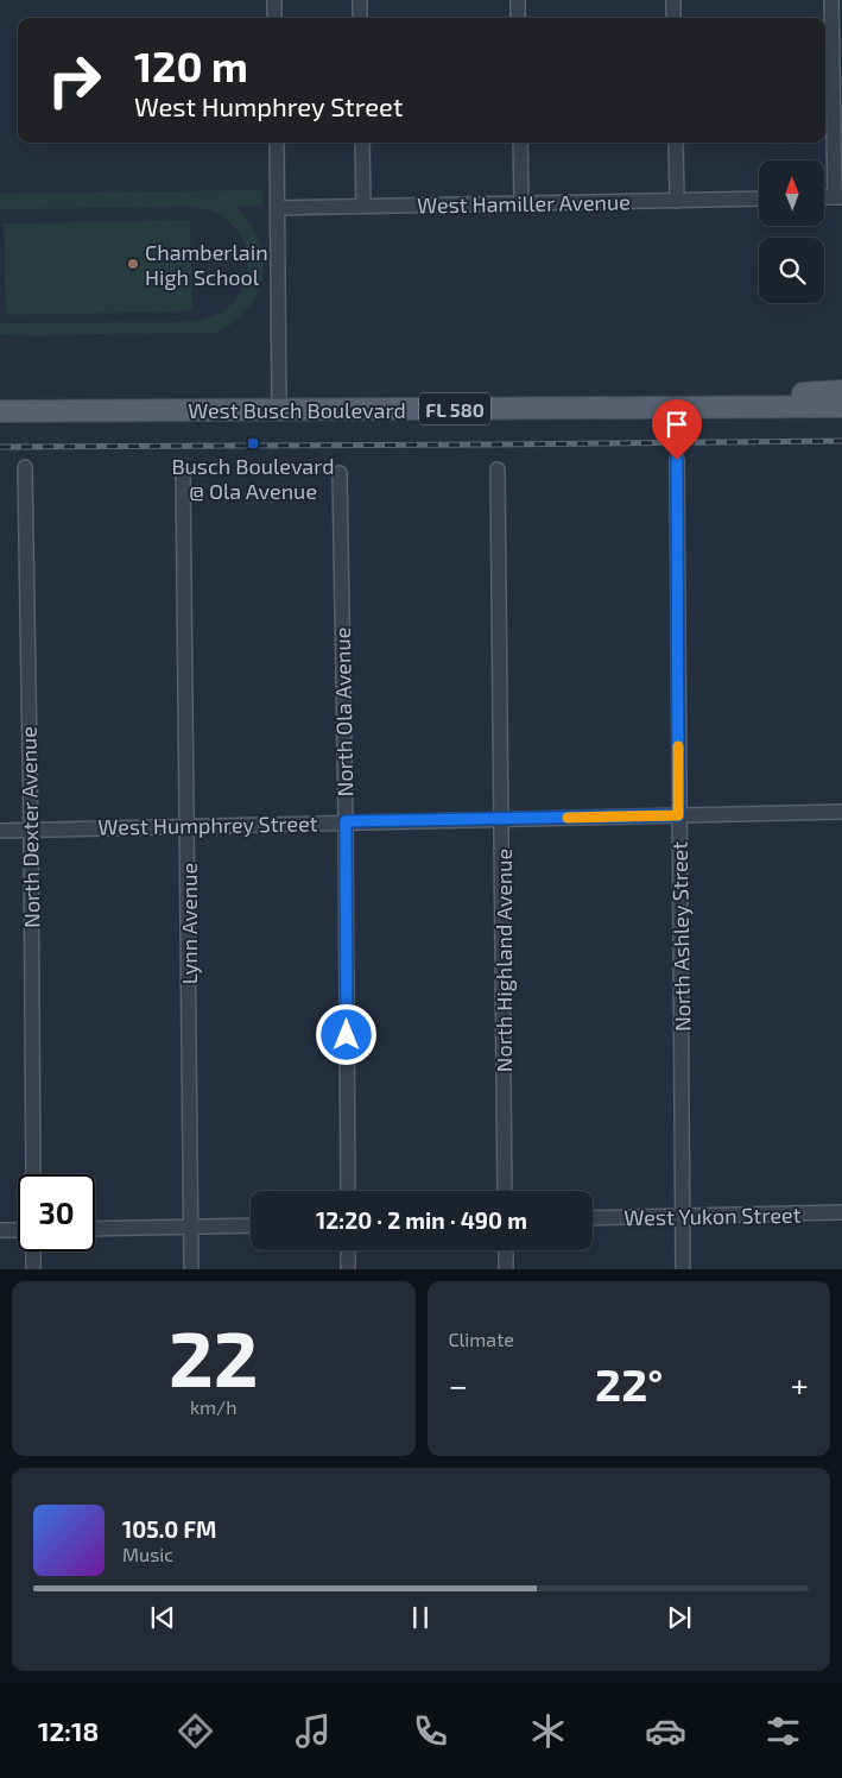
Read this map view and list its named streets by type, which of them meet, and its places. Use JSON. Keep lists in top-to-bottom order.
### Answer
{
  "streets": {
    "main road": ["FL 580", "West Busch Boulevard"],
    "street": [
      "West Hamiller Avenue",
      "North Ola Avenue",
      "West Humphrey Street",
      "North Dexter Avenue",
      "Lynn Avenue",
      "North Ashley Street",
      "North Highland Avenue",
      "West Yukon Street"
    ]
  },
  "crossings": [
    ["North Ola Avenue", "West Humphrey Street"],
    ["West Humphrey Street", "North Dexter Avenue"],
    ["West Humphrey Street", "Lynn Avenue"],
    ["West Humphrey Street", "North Ashley Street"],
    ["West Humphrey Street", "North Highland Avenue"],
    ["North Ashley Street", "West Yukon Street"]
  ],
  "places": {
    "other": ["Chamberlain High School"],
    "transit": ["Busch Boulevard @ Ola Avenue"]
  },
  "north": "top",
  "page": {
    "turn": ["120 m", "West Humphrey Street"],
    "limit": "30",
    "trip": "12:20 · 2 min · 490 m",
    "tile": [
      ["22", "km/h"],
      "Climate"
    ],
    "heat": ["−", "22°", "+"],
    "song": ["105.0 FM", "Music"],
    "tabs": "12:18"
  }
}
